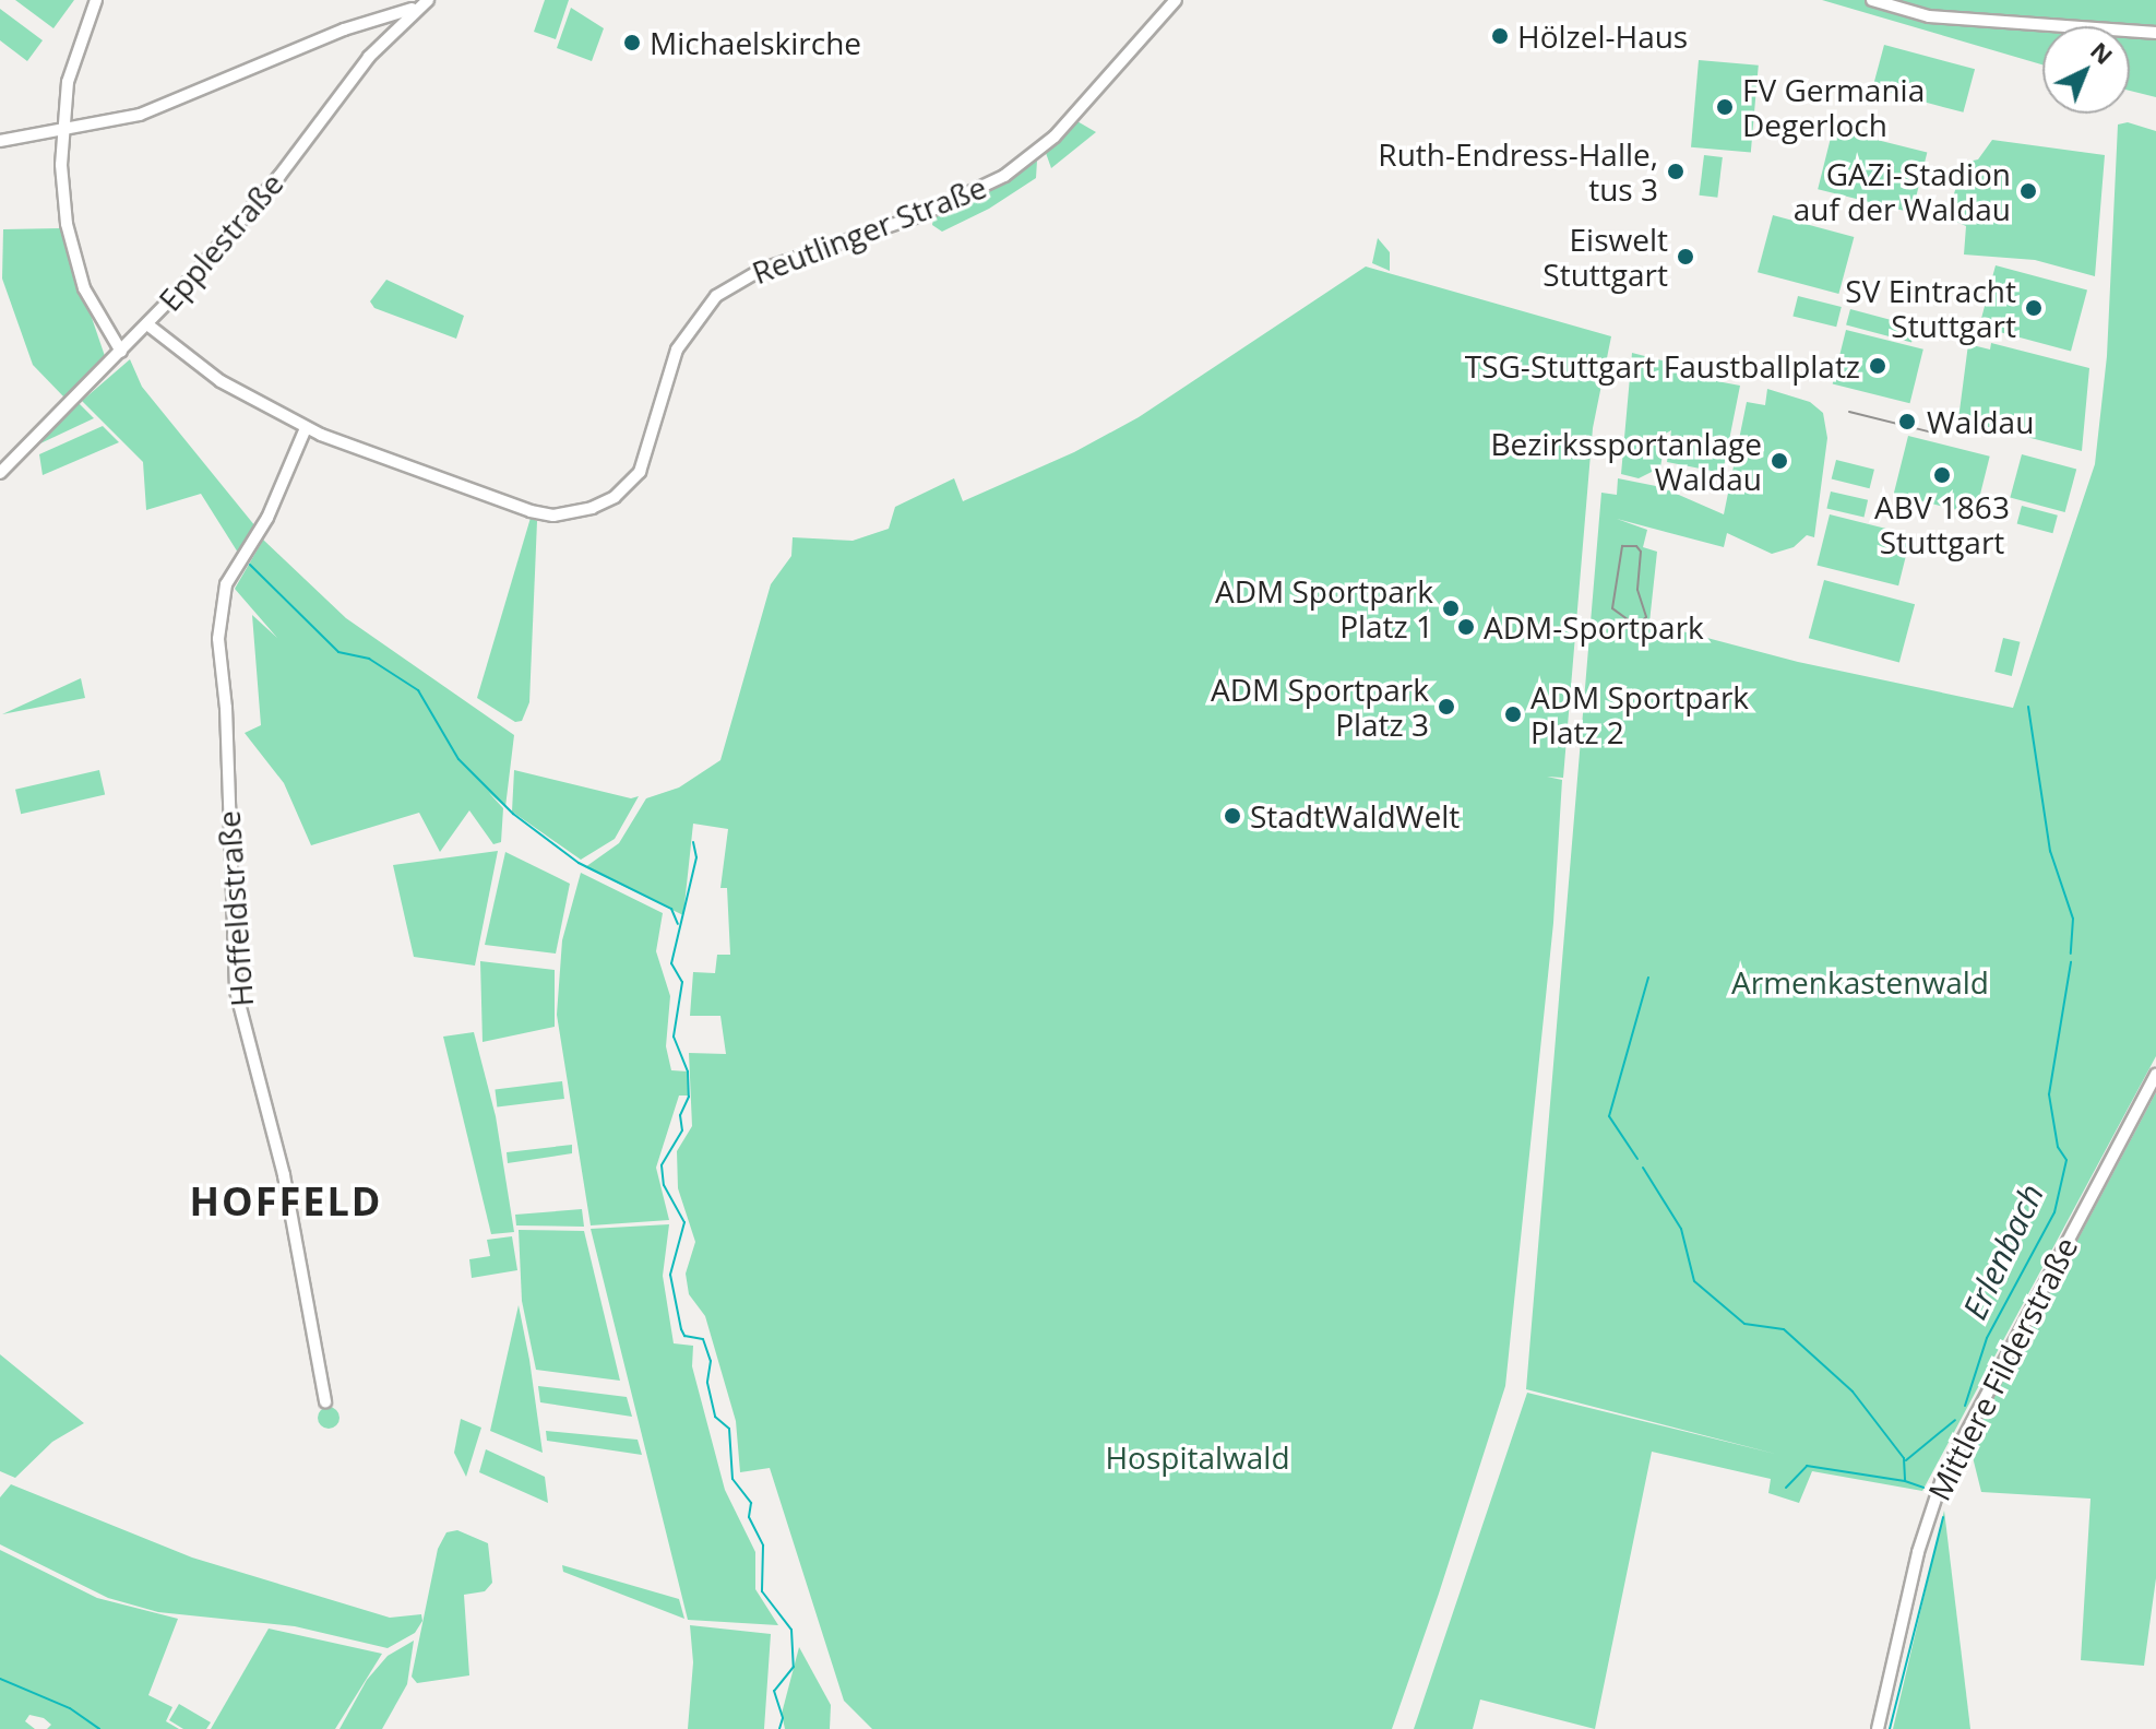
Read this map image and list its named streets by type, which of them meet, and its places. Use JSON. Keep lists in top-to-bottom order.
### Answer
{
  "streets": {
    "street": [
      "Reutlinger Straße",
      "Epplestraße",
      "Hoffeldstraße",
      "Mittlere Filderstraße"
    ]
  },
  "crossings": [
    ["Reutlinger Straße", "Epplestraße"],
    ["Reutlinger Straße", "Hoffeldstraße"]
  ],
  "districts": ["HOFFELD"],
  "water": ["Erlenbach"],
  "parks": ["Armenkastenwald", "Hospitalwald"],
  "places": [
    "Hölzel-Haus",
    "Michaelskirche",
    "FV Germania Degerloch",
    "Ruth-Endress-Halle, tus 3",
    "GAZi-Stadion auf der Waldau",
    "Eiswelt Stuttgart",
    "SV Eintracht Stuttgart",
    "TSG-Stuttgart Faustballplatz",
    "Waldau",
    "Bezirkssportanlage Waldau",
    "ABV 1863 Stuttgart",
    "ADM Sportpark Platz 1",
    "ADM-Sportpark",
    "ADM Sportpark Platz 3",
    "ADM Sportpark Platz 2",
    "StadtWaldWelt"
  ],
  "north": "top right"
}
